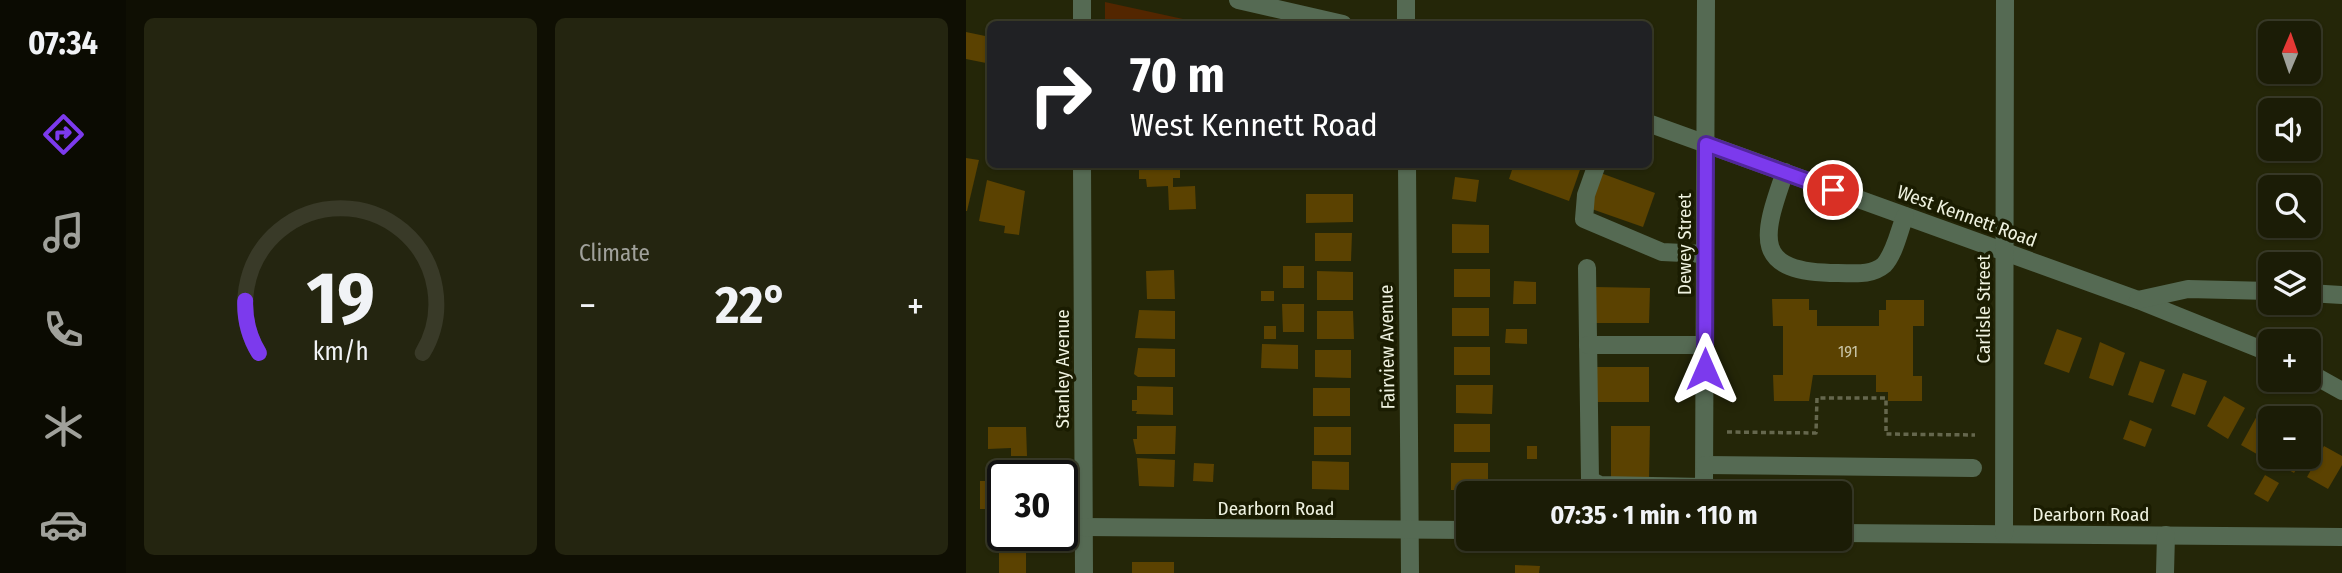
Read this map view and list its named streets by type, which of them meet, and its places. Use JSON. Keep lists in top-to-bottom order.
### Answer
{
  "streets": {
    "street": [
      "West Kennett Road",
      "Dewey Street",
      "Carlisle Street",
      "Fairview Avenue",
      "Stanley Avenue",
      "Dearborn Road"
    ]
  },
  "crossings": [
    ["West Kennett Road", "Dewey Street"],
    ["West Kennett Road", "Carlisle Street"],
    ["Carlisle Street", "Dearborn Road"],
    ["Fairview Avenue", "Dearborn Road"],
    ["Stanley Avenue", "Dearborn Road"]
  ],
  "house_numbers": ["191"],
  "north": "top",
  "page": {
    "tabs": "07:34",
    "tile": "Climate",
    "map_buttons": ["+", "−"],
    "turn": ["70 m", "West Kennett Road"],
    "heat": ["−", "22°", "+"],
    "limit": "30",
    "trip": "07:35 · 1 min · 110 m",
    "gauge": ["19", "km/h"]
  }
}
